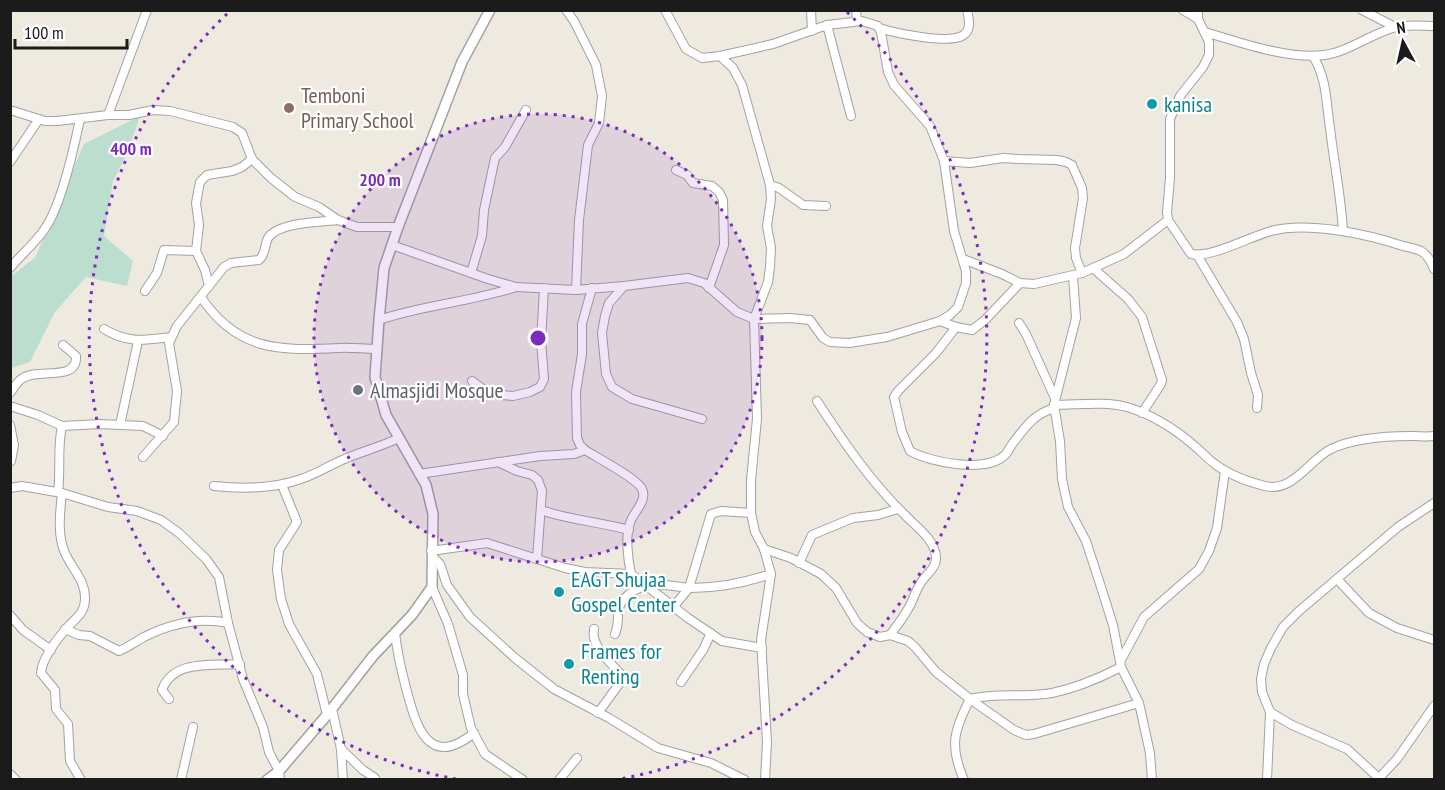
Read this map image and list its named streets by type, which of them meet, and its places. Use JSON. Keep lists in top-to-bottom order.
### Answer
{
  "places": [
    "kanisa",
    "Temboni Primary School",
    "Almasjidi Mosque",
    "EAGT Shujaa Gospel Center",
    "Frames for Renting"
  ],
  "scale_bar": "100 m",
  "north": "top",
  "rings": ["400 m", "200 m"]
}
